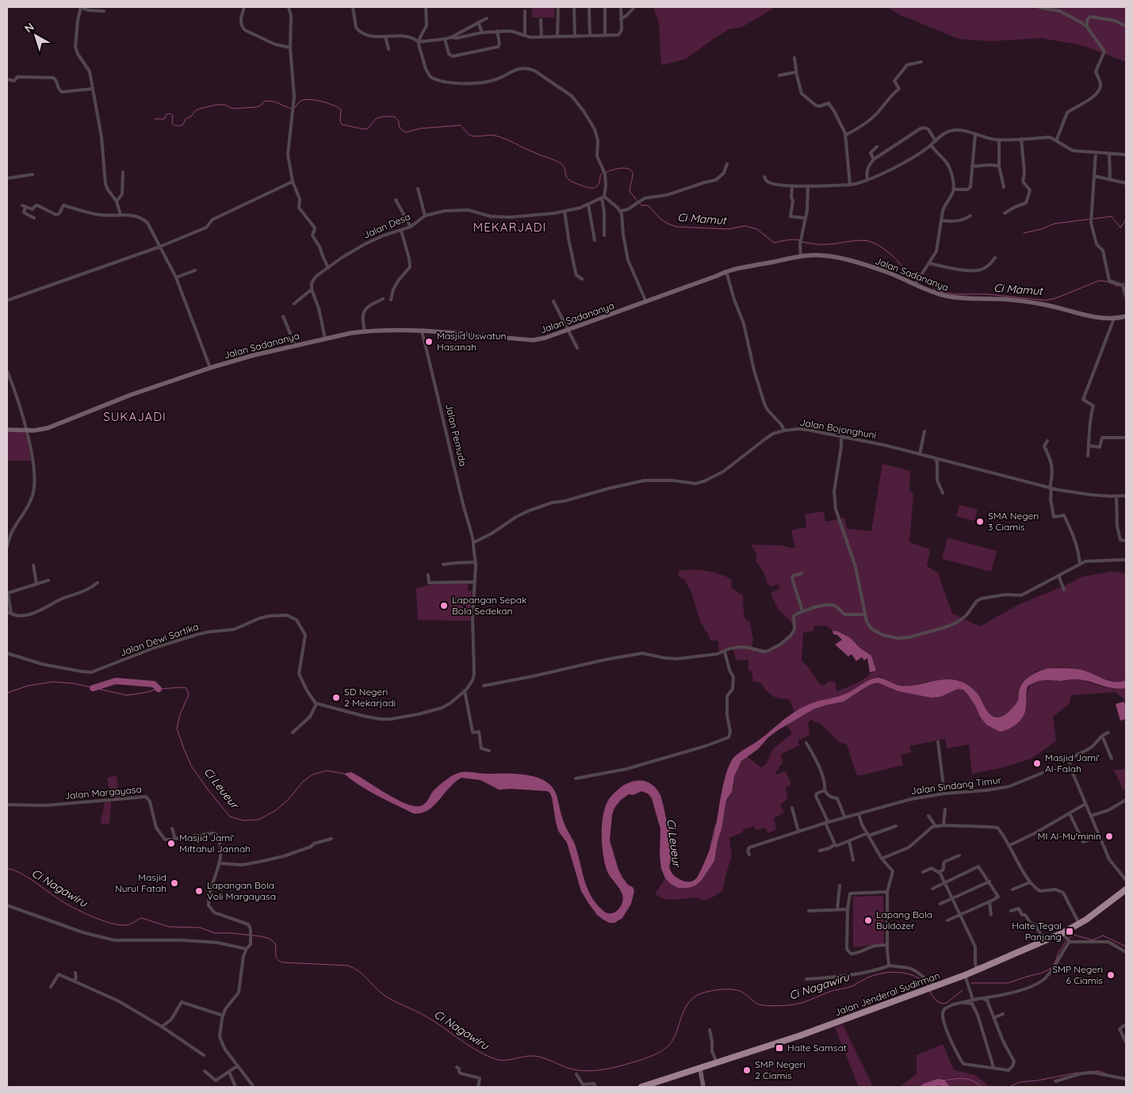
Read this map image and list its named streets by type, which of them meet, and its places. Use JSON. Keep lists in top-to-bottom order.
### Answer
{
  "streets": {
    "highway": ["Jalan Jenderal Sudirman"],
    "street": [
      "Jalan Desa",
      "Jalan Sadananya",
      "Jalan Bojonghuni",
      "Jalan Pemuda",
      "Jalan Dewi Sartika",
      "Jalan Sindang Timur",
      "Jalan Margayasa"
    ]
  },
  "crossings": [
    ["Jalan Sadananya", "Jalan Pemuda"],
    ["Jalan Bojonghuni", "Jalan Pemuda"]
  ],
  "districts": ["MEKARJADI", "SUKAJADI"],
  "water": ["Ci Mamut", "Ci Leueur", "Ci Nagawiru"],
  "places": {
    "other": [
      "Masjid Uswatun Hasanah",
      "SMA Negeri 3 Ciamis",
      "Lapangan Sepak Bola Sedekan",
      "SD Negeri 2 Mekarjadi",
      "Masjid Jami' Al-Falah",
      "MI Al-Mu'minin",
      "Masjid Jami' Miftahul Jannah",
      "Masjid Nurul Fatah",
      "Lapangan Bola Voli Margayasa",
      "Lapang Bola Buldozer",
      "SMP Negeri 6 Ciamis",
      "SMP Negeri 2 Ciamis"
    ],
    "transit": ["Halte Tegal Panjang", "Halte Samsat"]
  },
  "north": "top left"
}
